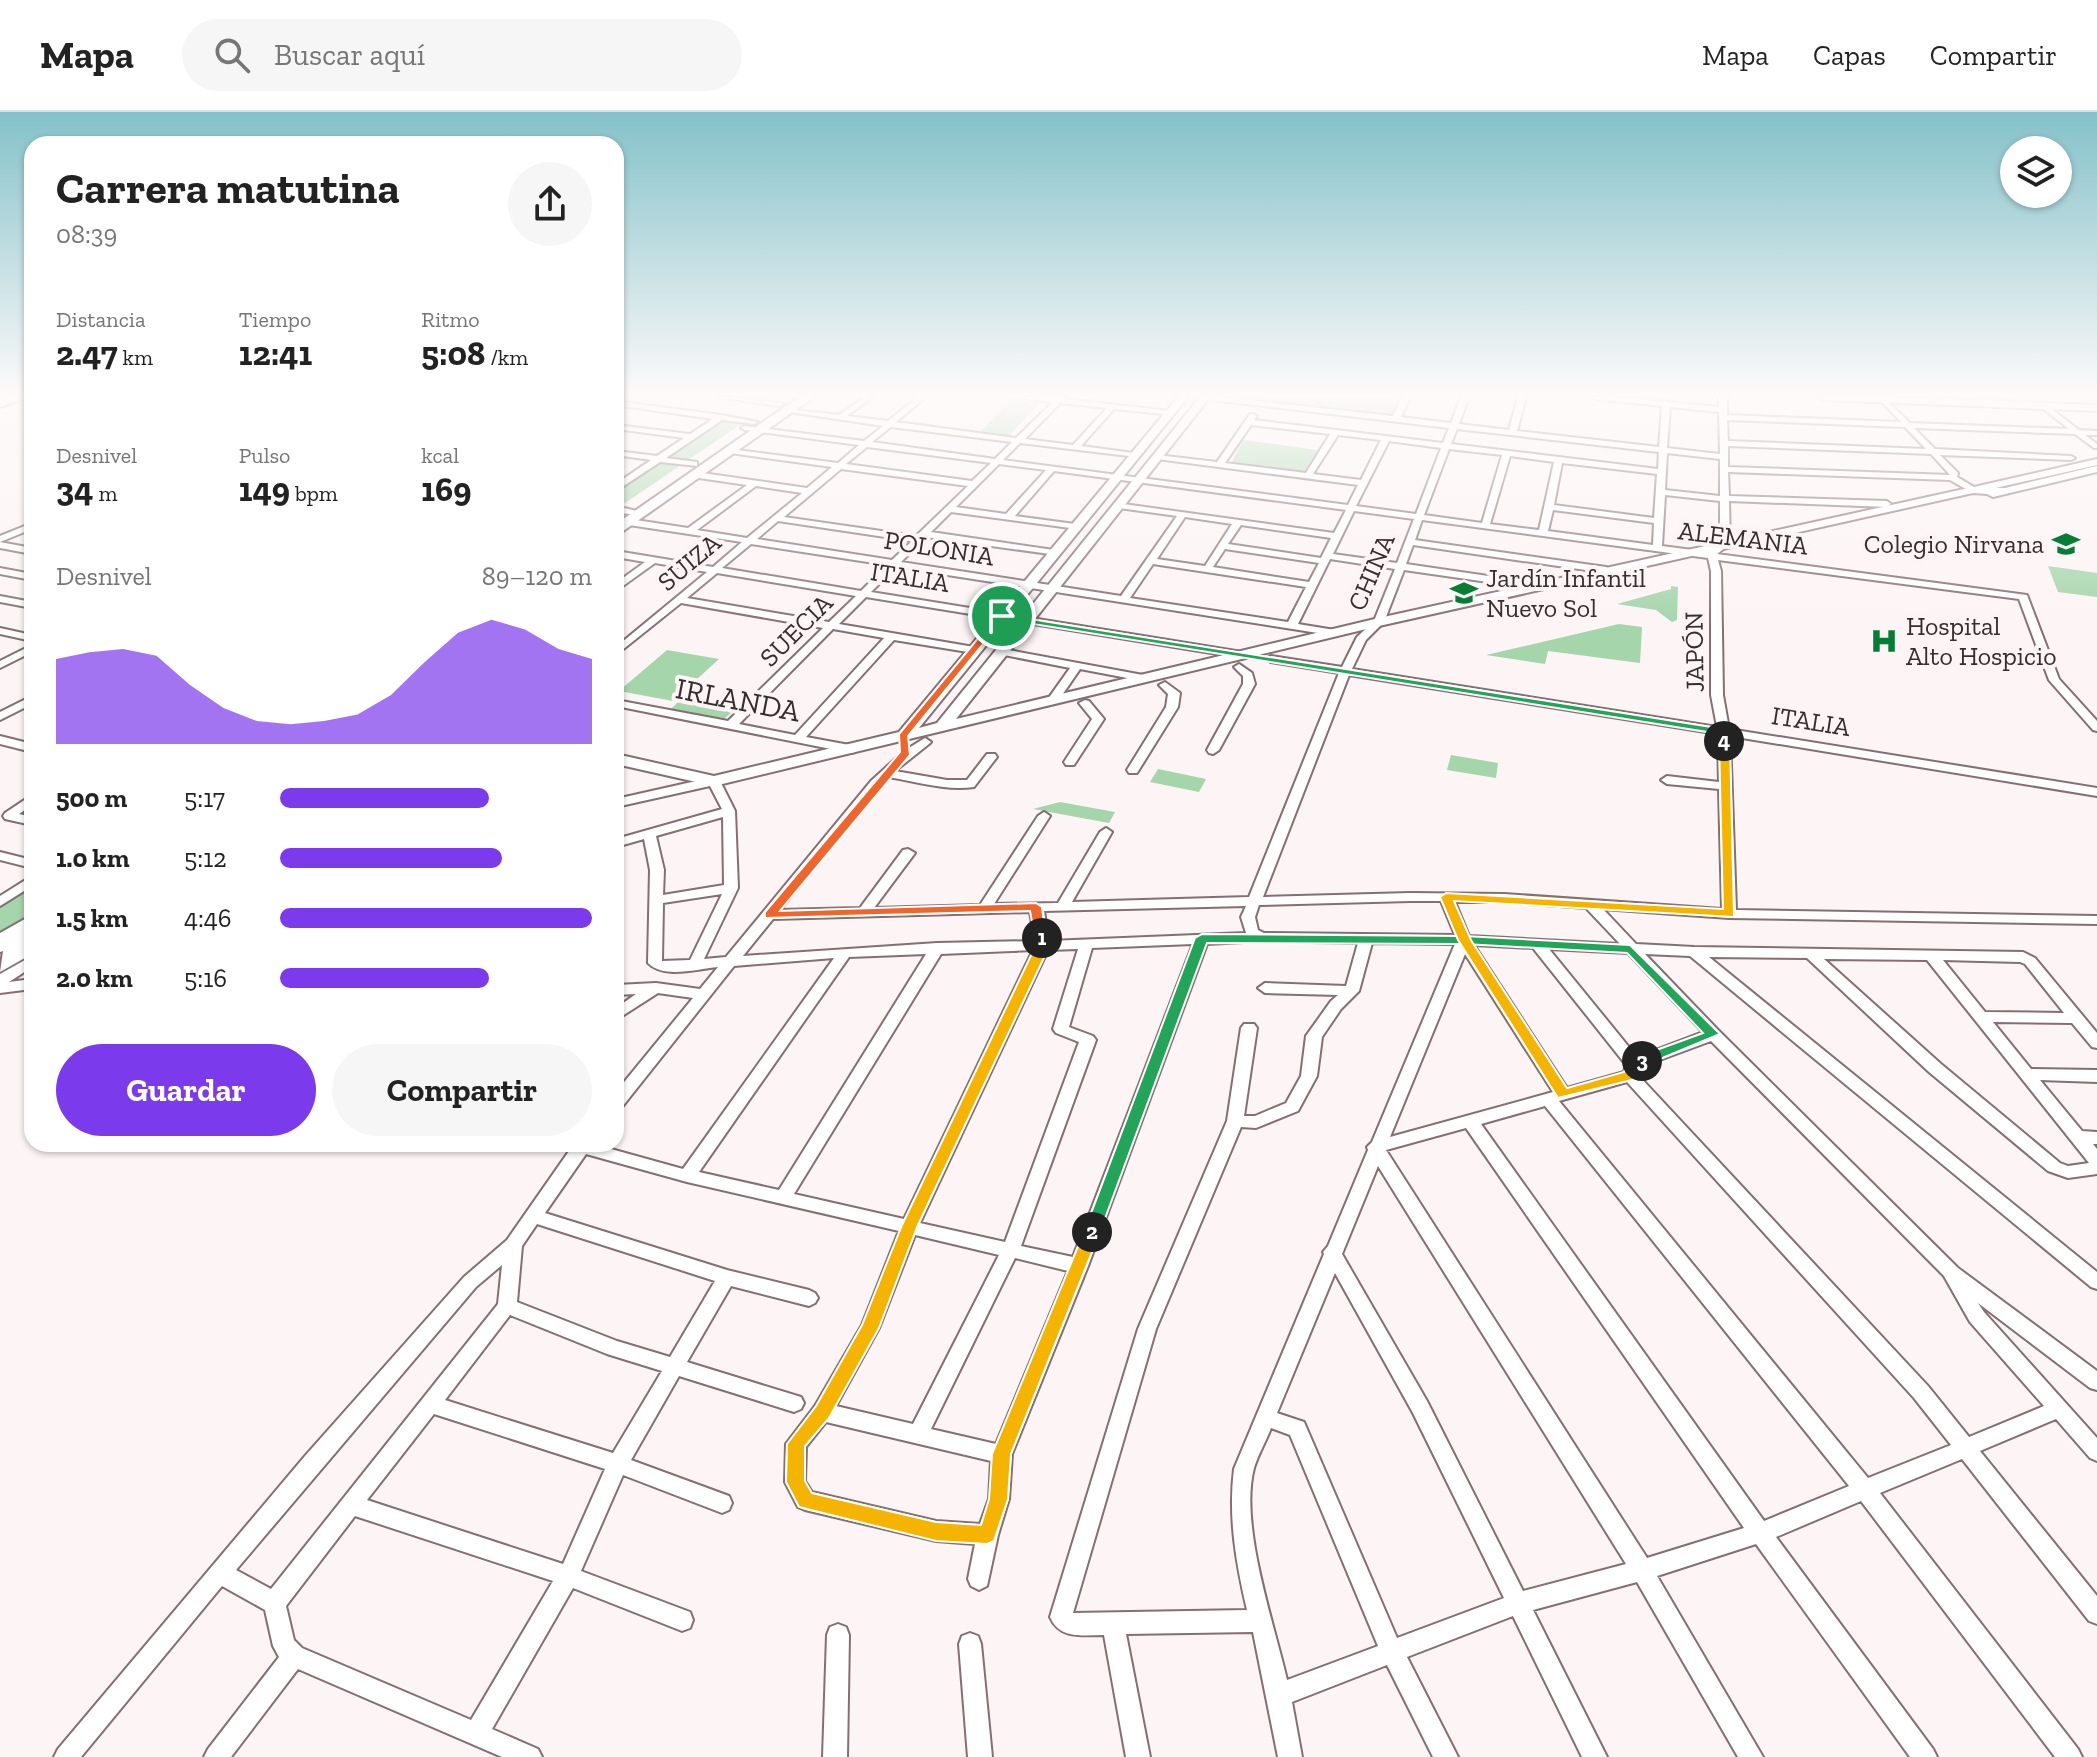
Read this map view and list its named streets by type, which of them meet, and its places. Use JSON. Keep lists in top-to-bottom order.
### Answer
{
  "streets": {
    "street": [
      "ALEMANIA",
      "POLONIA",
      "SUIZA",
      "CHINA",
      "ITALIA",
      "SUECIA",
      "JAPÓN",
      "IRLANDA"
    ]
  },
  "crossings": [
    ["ALEMANIA", "CHINA"],
    ["ALEMANIA", "JAPÓN"],
    ["POLONIA", "SUIZA"],
    ["POLONIA", "SUECIA"],
    ["SUIZA", "ITALIA"],
    ["CHINA", "ITALIA"],
    ["ITALIA", "SUECIA"],
    ["ITALIA", "JAPÓN"],
    ["SUECIA", "IRLANDA"]
  ],
  "places": {
    "school or university": ["Colegio Nirvana", "Jardín Infantil Nuevo Sol"],
    "hospital": ["Hospital Alto Hospicio"]
  },
  "page": {
    "header": "Mapa",
    "search": "Buscar aquí",
    "nav": ["Mapa", "Capas", "Compartir"],
    "heading": ["Carrera matutina", "08:39"],
    "stats": [
      ["Distancia", "2.47 km"],
      ["Tiempo", "12:41"],
      ["Ritmo", "5:08 /km"],
      ["Desnivel", "34 m"],
      ["Pulso", "149 bpm"],
      ["kcal", "169"]
    ],
    "chart": ["Desnivel", "89–120 m"],
    "pins": [
      "4",
      "1",
      "3",
      "2"
    ],
    "list": [
      {
        "name": "500 m",
        "note": "5:17"
      },
      {
        "name": "1.0 km",
        "note": "5:12"
      },
      {
        "name": "1.5 km",
        "note": "4:46"
      },
      {
        "name": "2.0 km",
        "note": "5:16"
      }
    ],
    "buttons": ["Guardar", "Compartir"]
  }
}
